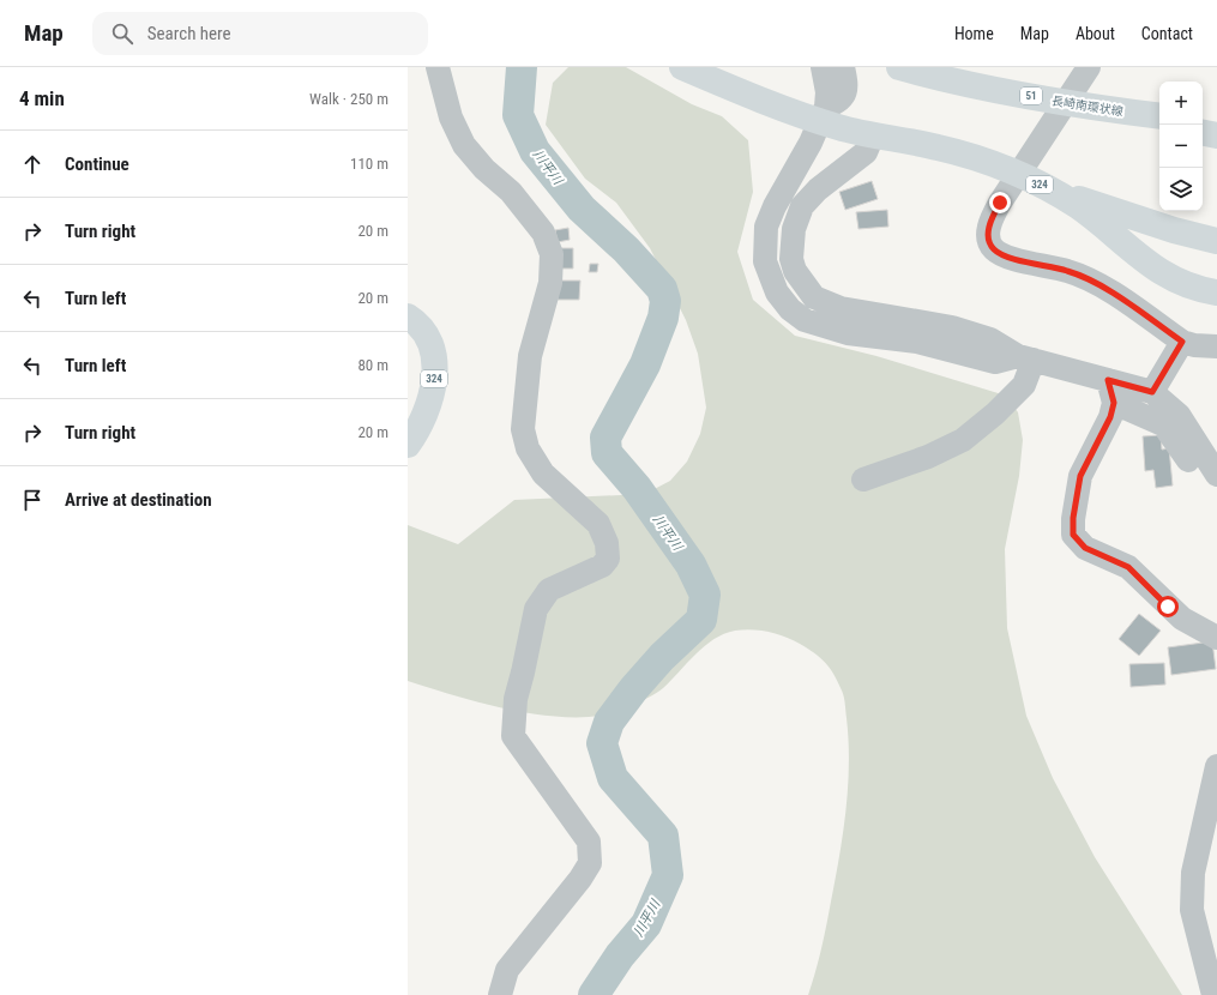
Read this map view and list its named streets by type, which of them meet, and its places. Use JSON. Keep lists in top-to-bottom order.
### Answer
{
  "streets": {
    "highway": ["51", "長崎南環状線", "324"]
  },
  "crossings": [
    ["51", "長崎南環状線"]
  ],
  "water": ["川平川"],
  "page": {
    "header": "Map",
    "search": "Search here",
    "nav": [
      "Home",
      "Map",
      "About",
      "Contact"
    ],
    "heading": ["4 min", "Walk · 250 m"],
    "map_buttons": ["+", "−"],
    "list": [
      ["Continue", "110 m"],
      ["Turn right", "20 m"],
      ["Turn left", "20 m"],
      ["Turn left", "80 m"],
      ["Turn right", "20 m"],
      "Arrive at destination"
    ]
  }
}
